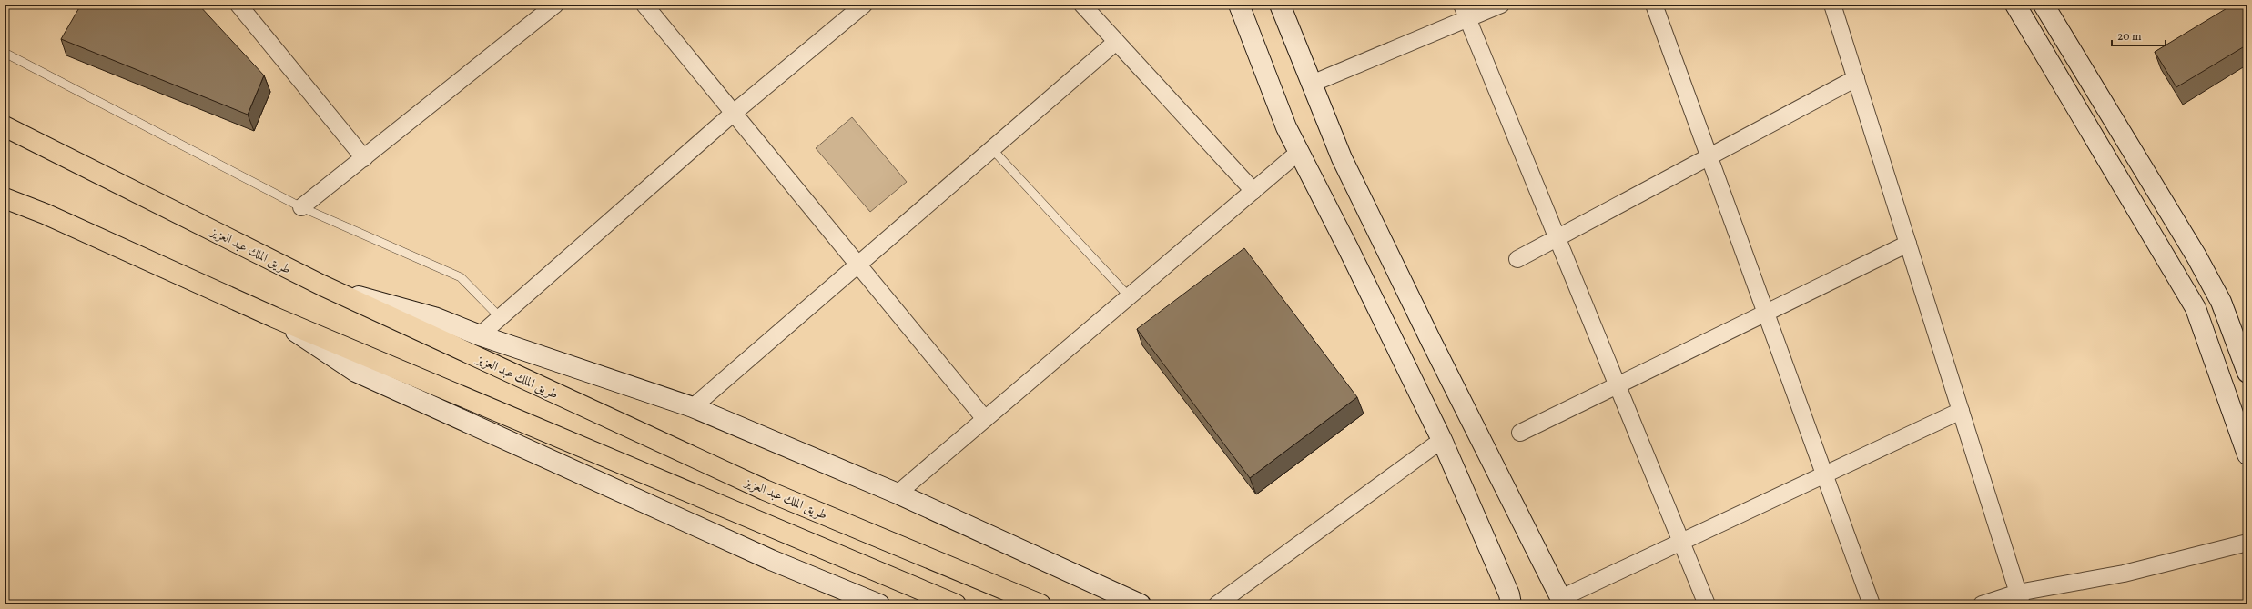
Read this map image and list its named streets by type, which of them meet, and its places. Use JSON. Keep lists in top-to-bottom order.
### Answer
{
  "streets": {
    "main road": ["طريق الملك عبد العزيز"]
  },
  "scale_bar": "20 m"
}
